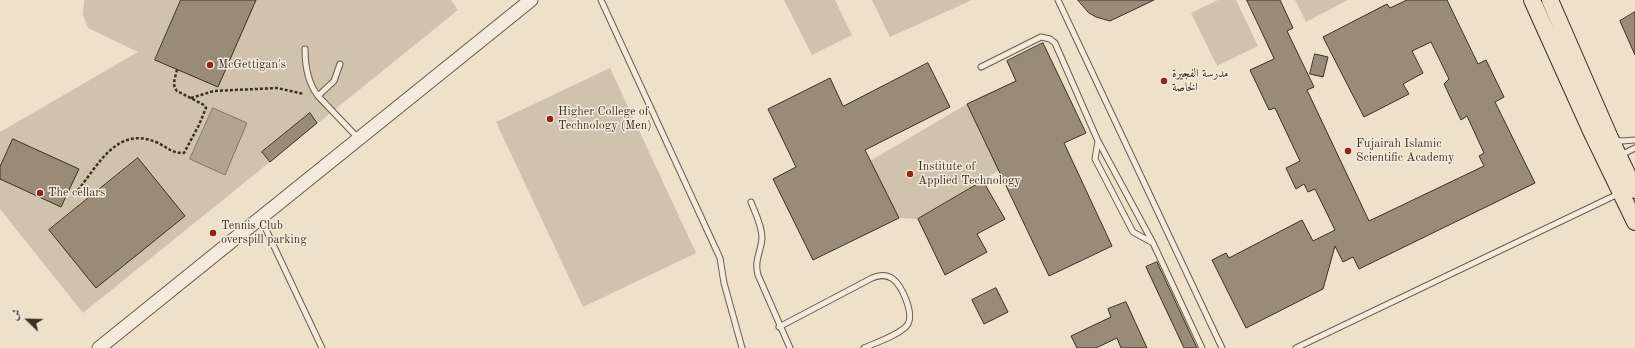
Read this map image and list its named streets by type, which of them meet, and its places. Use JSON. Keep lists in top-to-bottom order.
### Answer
{
  "places": [
    "McGettigan's",
    "مدرسة الفجيرة الخاصة",
    "Higher College of Technology (Men)",
    "Fujairah Islamic Scientific Academy",
    "Institute of Applied Technology",
    "The cellars",
    "Tennis Club overspill parking"
  ],
  "north": "top left"
}
